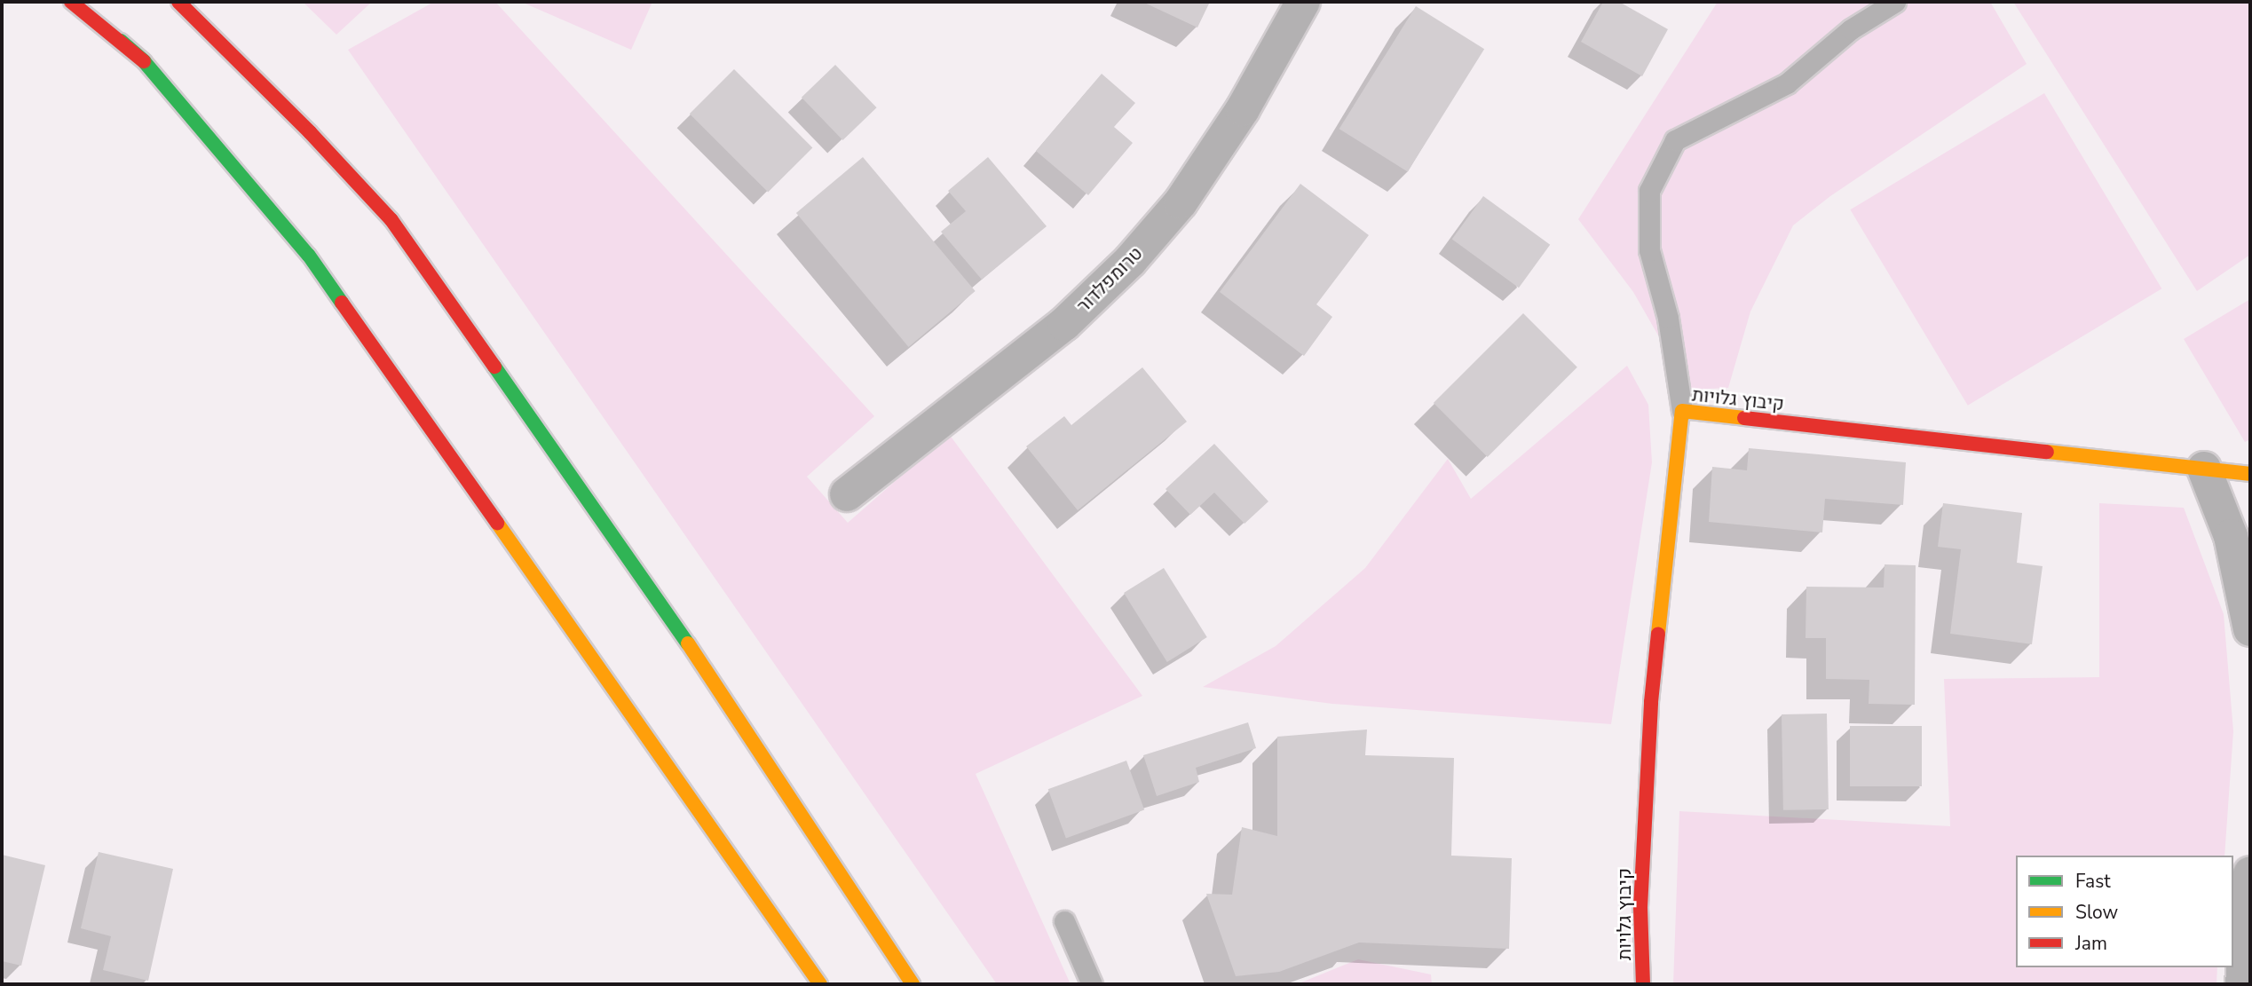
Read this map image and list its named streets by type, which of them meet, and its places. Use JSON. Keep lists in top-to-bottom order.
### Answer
{
  "streets": {
    "main road": ["קיבוץ גלויות"],
    "street": ["טרומפלדור"]
  },
  "legend": ["Fast", "Slow", "Jam"]
}
